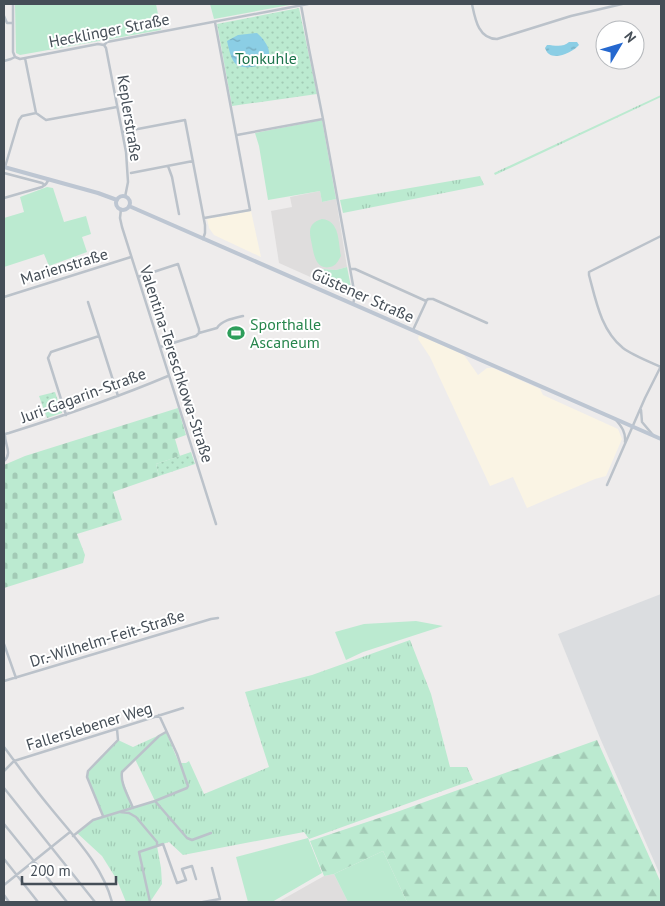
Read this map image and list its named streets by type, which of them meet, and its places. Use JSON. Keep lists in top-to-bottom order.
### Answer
{
  "streets": {
    "main road": ["Güstener Straße"],
    "street": [
      "Hecklinger Straße",
      "Keplerstraße",
      "Marienstraße",
      "Valentina-Tereschkowa-Straße",
      "Juri-Gagarin-Straße",
      "Dr.-Wilhelm-Feit-Straße",
      "Fallerslebener Weg"
    ]
  },
  "crossings": [
    ["Hecklinger Straße", "Keplerstraße"],
    ["Keplerstraße", "Güstener Straße"],
    ["Keplerstraße", "Valentina-Tereschkowa-Straße"],
    ["Marienstraße", "Valentina-Tereschkowa-Straße"],
    ["Güstener Straße", "Valentina-Tereschkowa-Straße"],
    ["Valentina-Tereschkowa-Straße", "Juri-Gagarin-Straße"]
  ],
  "parks": ["Tonkuhle"],
  "places": {
    "sports": ["Sporthalle Ascaneum"]
  },
  "scale_bar": "200 m",
  "north": "top right"
}
